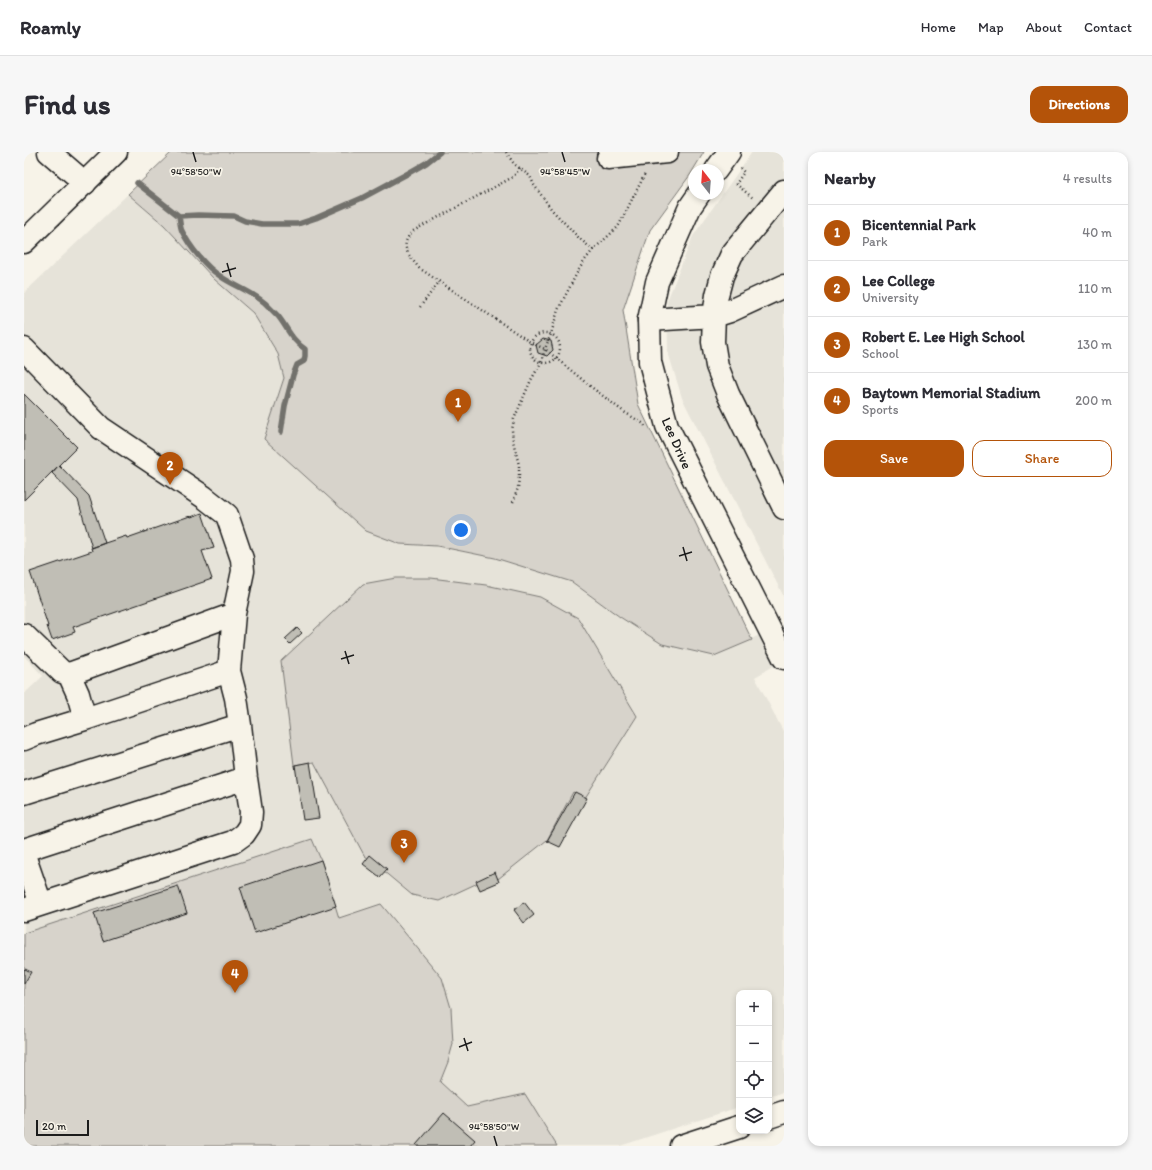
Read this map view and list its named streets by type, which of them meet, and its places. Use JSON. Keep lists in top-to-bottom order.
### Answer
{
  "streets": {
    "main road": ["Lee Drive"]
  },
  "scale_bar": "20 m",
  "north": "top",
  "page": {
    "header": "Roamly",
    "nav": [
      "Home",
      "Map",
      "About",
      "Contact"
    ],
    "buttons": [
      "Directions",
      ["Save", "Share"]
    ],
    "title": "Find us",
    "heading": ["Nearby", "4 results"],
    "list": [
      {
        "mark": "1",
        "name": "Bicentennial Park",
        "note": "Park",
        "value": "40 m"
      },
      {
        "mark": "2",
        "name": "Lee College",
        "note": "University",
        "value": "110 m"
      },
      {
        "mark": "3",
        "name": "Robert E. Lee High School",
        "note": "School",
        "value": "130 m"
      },
      {
        "mark": "4",
        "name": "Baytown Memorial Stadium",
        "note": "Sports",
        "value": "200 m"
      }
    ],
    "pins": [
      "1",
      "2",
      "3",
      "4"
    ],
    "map_buttons": ["+", "−"],
    "scale": "20 m"
  },
  "coordinates": ["94°58'50\"W", "94°58'45\"W"]
}
